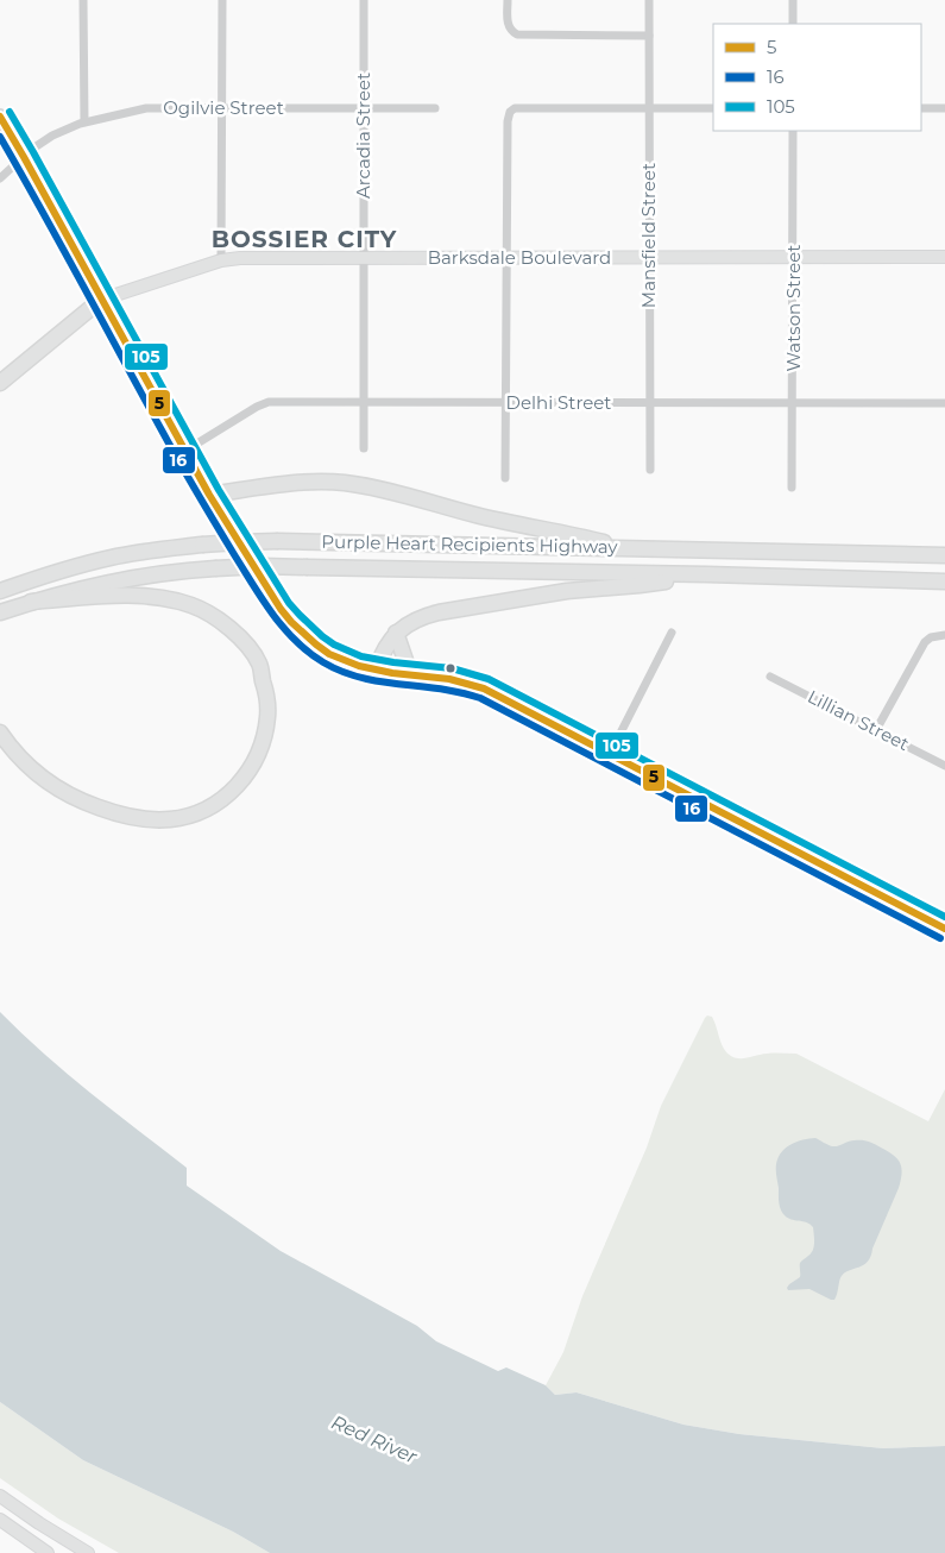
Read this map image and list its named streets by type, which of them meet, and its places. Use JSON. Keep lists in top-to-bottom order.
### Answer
{
  "streets": {
    "highway": ["Purple Heart Recipients Highway"],
    "main road": ["Barksdale Boulevard"],
    "street": [
      "Ogilvie Street",
      "Arcadia Street",
      "Mansfield Street",
      "Watson Street",
      "Delhi Street",
      "Lillian Street"
    ]
  },
  "crossings": [
    ["Ogilvie Street", "Arcadia Street"],
    ["Arcadia Street", "Barksdale Boulevard"],
    ["Arcadia Street", "Delhi Street"],
    ["Mansfield Street", "Barksdale Boulevard"],
    ["Mansfield Street", "Delhi Street"],
    ["Barksdale Boulevard", "Watson Street"],
    ["Watson Street", "Delhi Street"]
  ],
  "districts": ["BOSSIER CITY"],
  "water": ["Red River"],
  "lines": ["transit line 105", "transit line 5", "transit line 16"],
  "legend": ["5", "16", "105"]
}
